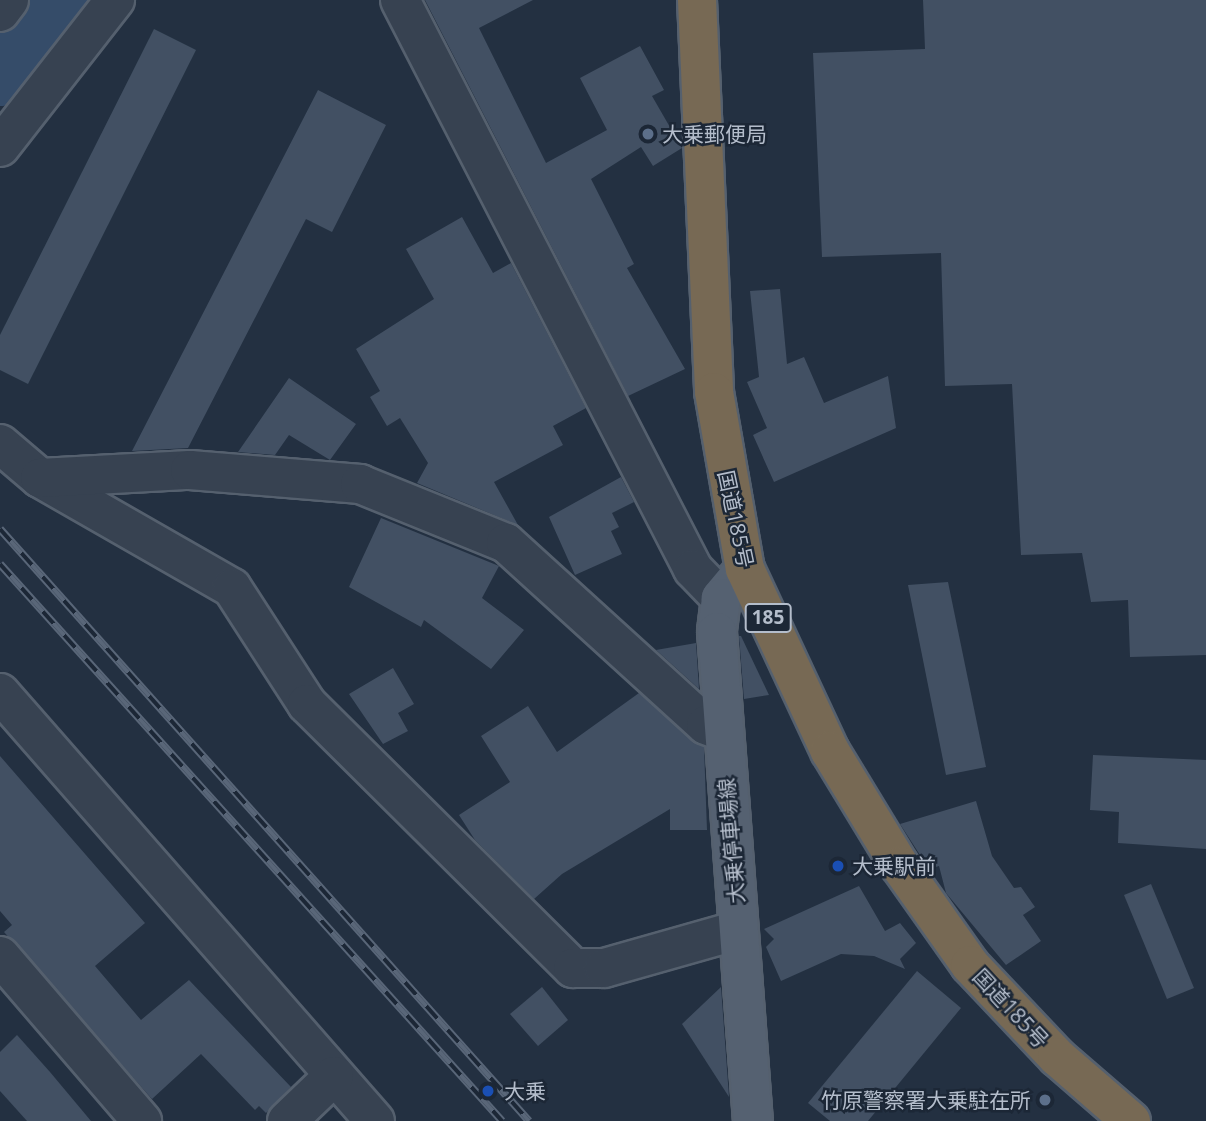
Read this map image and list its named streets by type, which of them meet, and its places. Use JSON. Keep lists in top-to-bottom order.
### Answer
{
  "streets": {
    "highway": ["国道185号", "185"],
    "main road": ["大乗停車場線"]
  },
  "crossings": [
    ["国道185号", "大乗停車場線"]
  ],
  "places": [
    "大乗郵便局",
    "大乗駅前",
    "大乗",
    "竹原警察署大乗駐在所"
  ]
}
